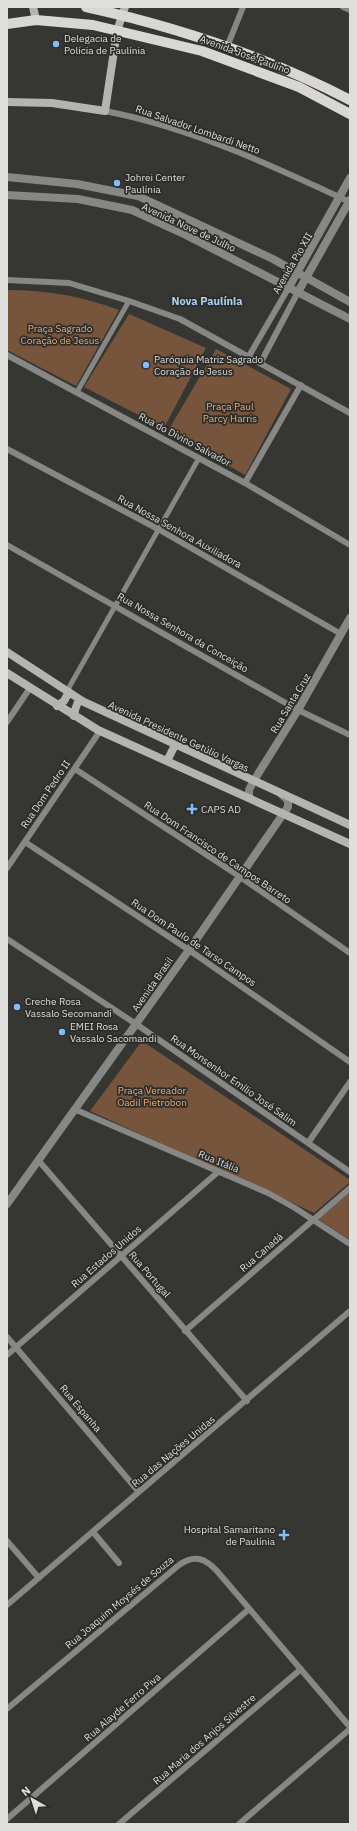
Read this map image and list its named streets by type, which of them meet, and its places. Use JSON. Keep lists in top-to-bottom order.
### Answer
{
  "streets": {
    "main road": ["Avenida José Paulino", "Rua Salvador Lombardi Netto", "Avenida Presidente Getúlio Vargas"],
    "street": [
      "Avenida Nove de Julho",
      "Avenida Pio XII",
      "Rua do Divino Salvador",
      "Rua Nossa Senhora Auxiliadora",
      "Rua Nossa Senhora da Conceição",
      "Rua Santa Cruz",
      "Rua Dom Pedro II",
      "Rua Dom Francisco de Campos Barreto",
      "Rua Dom Paulo de Tarso Campos",
      "Avenida Brasil",
      "Rua Monsenhor Emílio José Salim",
      "Rua Itália",
      "Rua Canadá",
      "Rua Estados Unidos",
      "Rua Portugal",
      "Rua Espanha",
      "Rua das Nações Unidas",
      "Rua Joaquim Moysés de Souza",
      "Rua Alayde Ferro Piva",
      "Rua Maria dos Anjos Silvestre"
    ]
  },
  "crossings": [
    ["Rua Salvador Lombardi Netto", "Avenida Pio XII"],
    ["Avenida Nove de Julho", "Avenida Pio XII"],
    ["Rua Nossa Senhora Auxiliadora", "Rua Santa Cruz"],
    ["Rua Nossa Senhora da Conceição", "Rua Santa Cruz"],
    ["Rua Santa Cruz", "Avenida Presidente Getúlio Vargas"],
    ["Avenida Presidente Getúlio Vargas", "Avenida Brasil"],
    ["Rua Dom Pedro II", "Rua Dom Francisco de Campos Barreto"],
    ["Rua Dom Pedro II", "Rua Dom Paulo de Tarso Campos"],
    ["Rua Dom Francisco de Campos Barreto", "Avenida Brasil"],
    ["Rua Dom Paulo de Tarso Campos", "Avenida Brasil"],
    ["Avenida Brasil", "Rua Monsenhor Emílio José Salim"],
    ["Avenida Brasil", "Rua Itália"],
    ["Avenida Brasil", "Rua Portugal"],
    ["Rua Itália", "Rua Canadá"],
    ["Rua Itália", "Rua Estados Unidos"],
    ["Rua Canadá", "Rua Portugal"],
    ["Rua Estados Unidos", "Rua Portugal"],
    ["Rua Estados Unidos", "Rua Espanha"],
    ["Rua Portugal", "Rua das Nações Unidas"],
    ["Rua Espanha", "Rua das Nações Unidas"],
    ["Rua Joaquim Moysés de Souza", "Rua Alayde Ferro Piva"],
    ["Rua Joaquim Moysés de Souza", "Rua Maria dos Anjos Silvestre"]
  ],
  "districts": ["Nova Paulínia"],
  "parks": ["Praça Sagrado Coração de Jesus", "Praça Paul Parcy Harris", "Praça Vereador Oadil Pietrobon"],
  "places": {
    "other": [
      "Delegacia de Polícia de Paulínia",
      "Johrei Center Paulínia",
      "Paróquia Matriz Sagrado Coração de Jesus",
      "Creche Rosa Vassalo Secomandi",
      "EMEI Rosa Vassalo Sacomandi"
    ],
    "health": ["CAPS AD", "Hospital Samaritano de Paulínia"]
  },
  "north": "top left"
}
